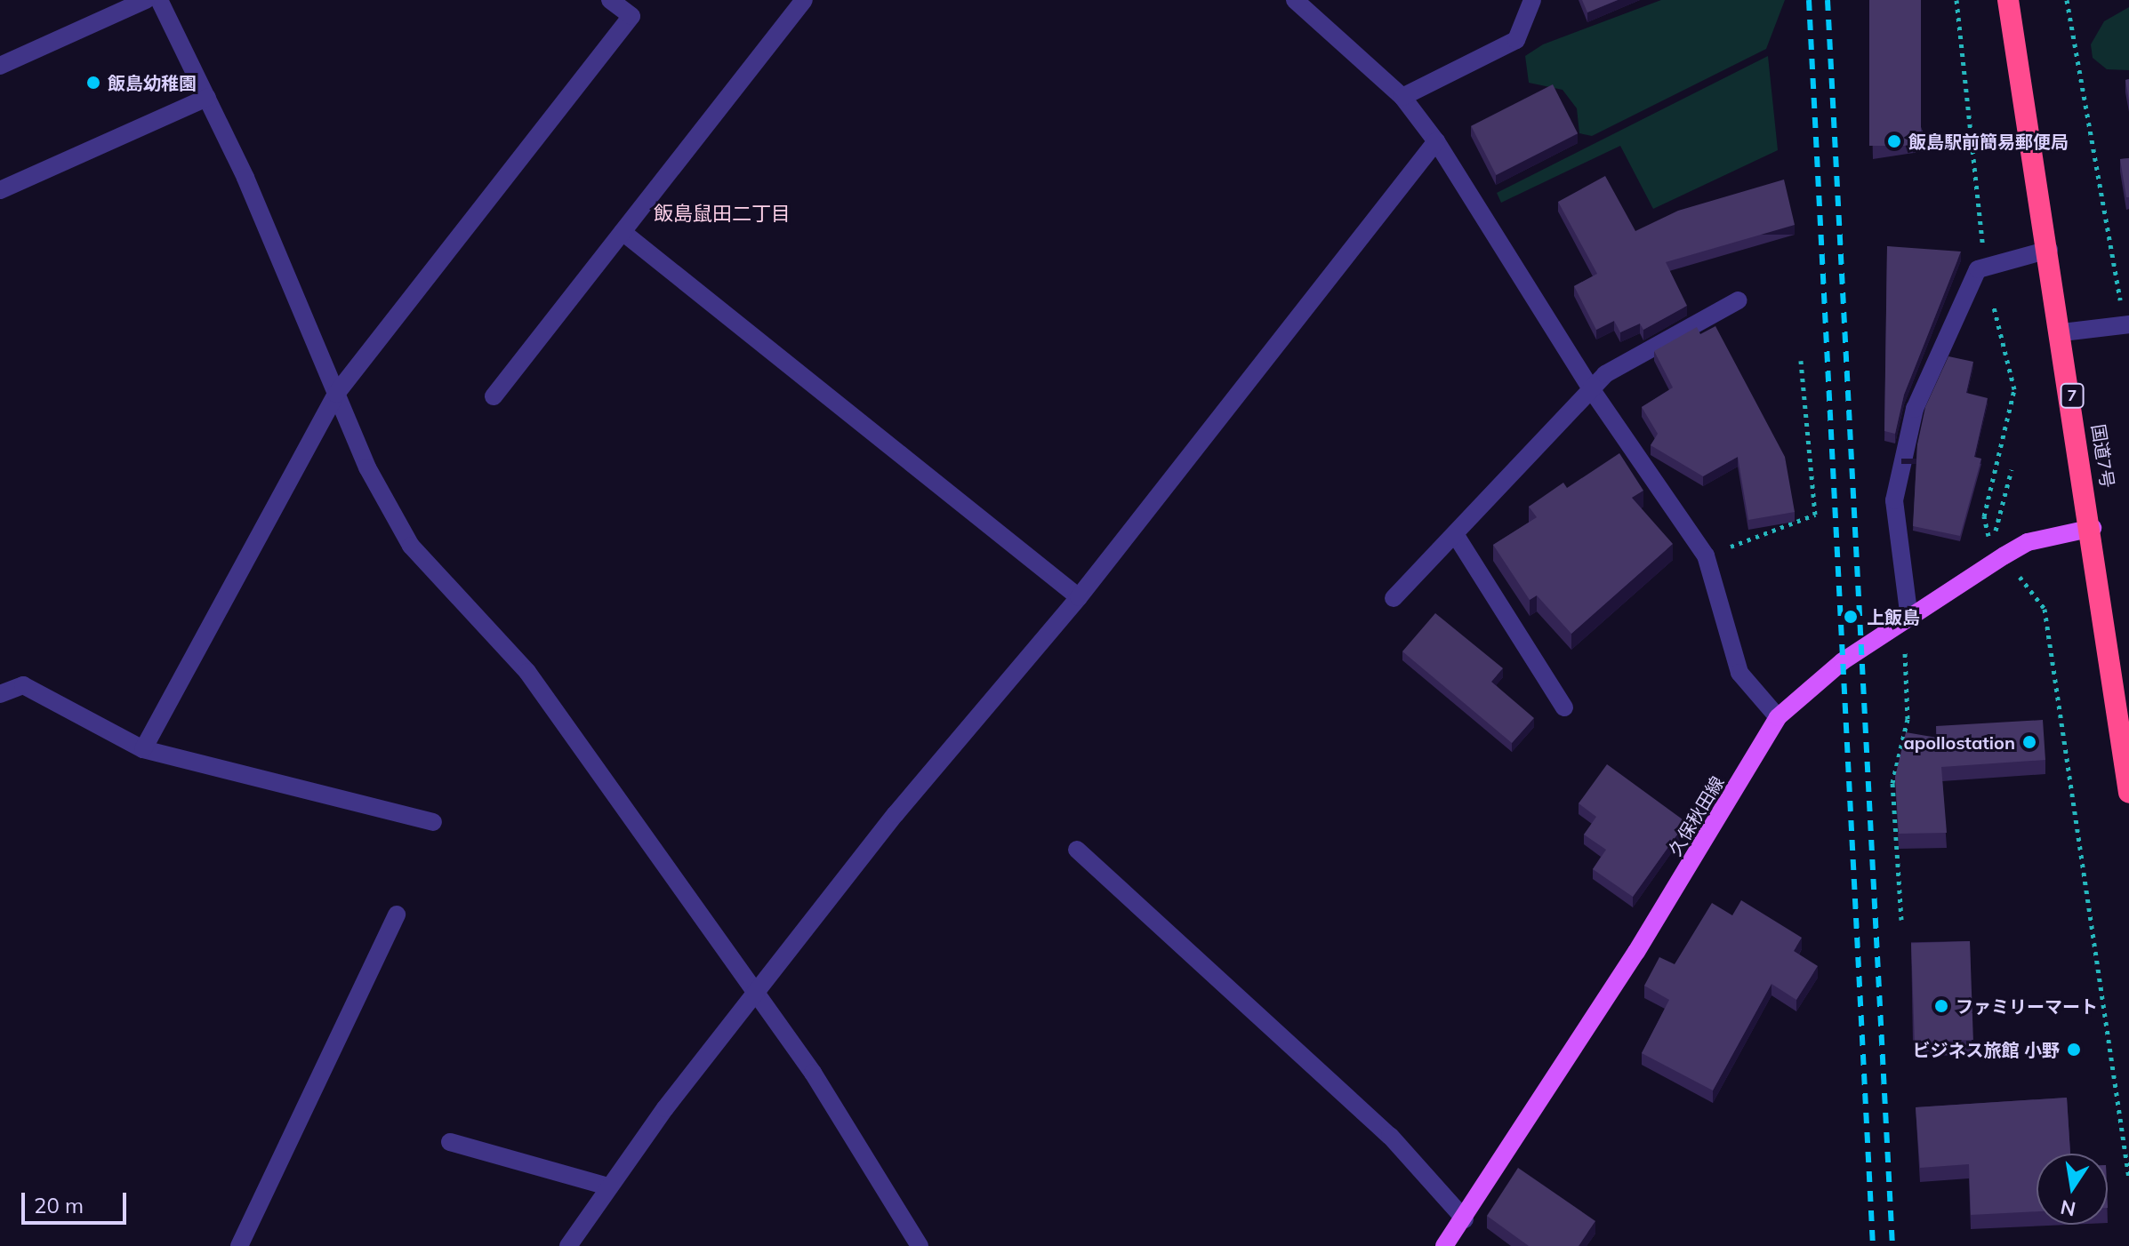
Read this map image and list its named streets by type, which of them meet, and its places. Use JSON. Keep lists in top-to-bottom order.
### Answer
{
  "streets": {
    "highway": ["7", "国道7号"],
    "main road": ["久保秋田線"]
  },
  "crossings": [
    ["国道7号", "久保秋田線"]
  ],
  "districts": ["飯島鼠田二丁目"],
  "places": [
    "飯島幼稚園",
    "飯島駅前簡易郵便局",
    "上飯島",
    "apollostation",
    "ファミリーマート",
    "ビジネス旅館 小野"
  ],
  "scale_bar": "20 m",
  "north": "bottom"
}
